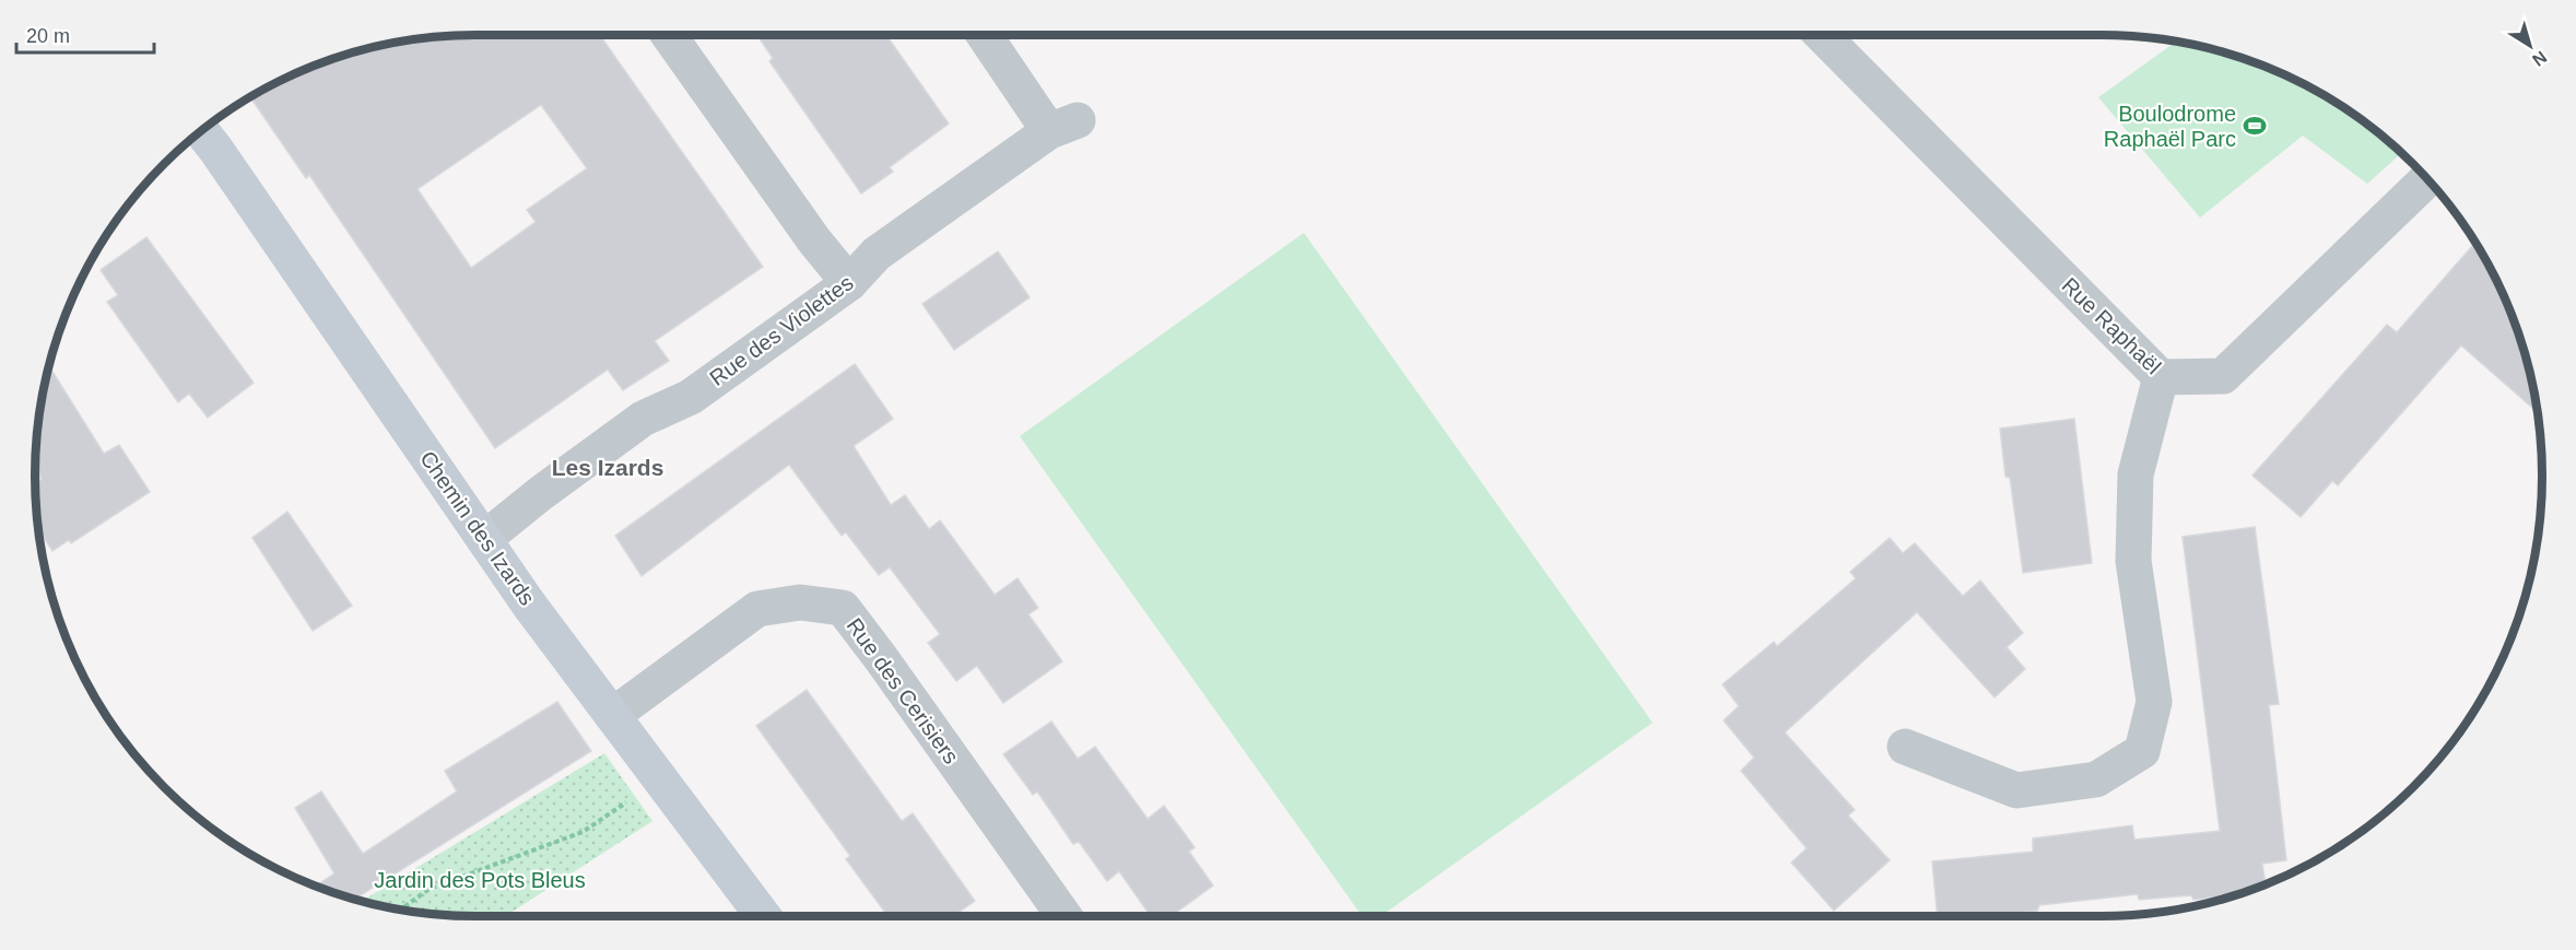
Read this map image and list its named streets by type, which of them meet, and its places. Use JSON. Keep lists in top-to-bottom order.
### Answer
{
  "streets": {
    "street": [
      "Rue Raphaël",
      "Rue des Violettes",
      "Chemin des Izards",
      "Rue des Cerisiers"
    ]
  },
  "crossings": [
    ["Rue des Violettes", "Chemin des Izards"],
    ["Chemin des Izards", "Rue des Cerisiers"]
  ],
  "districts": ["Les Izards"],
  "parks": ["Jardin des Pots Bleus"],
  "places": {
    "sports": ["Boulodrome Raphaël Parc"]
  },
  "scale_bar": "20 m",
  "north": "bottom right"
}
